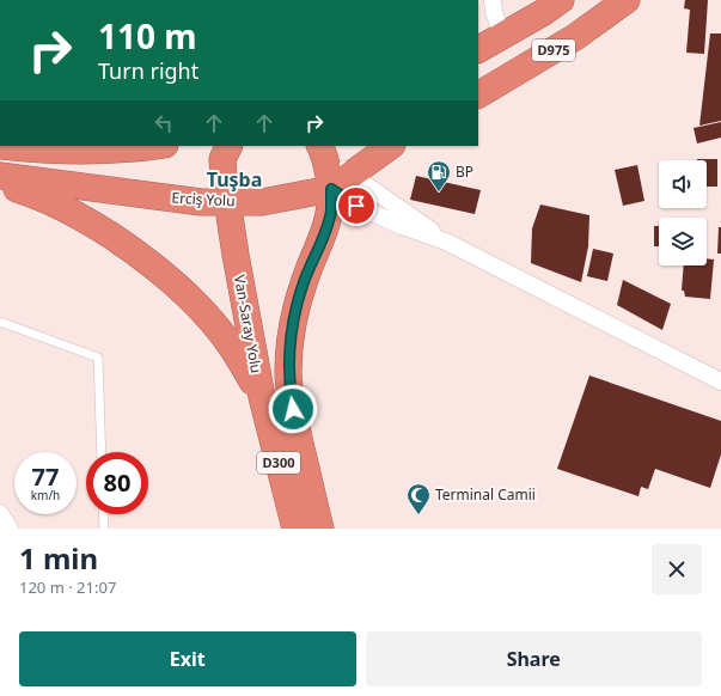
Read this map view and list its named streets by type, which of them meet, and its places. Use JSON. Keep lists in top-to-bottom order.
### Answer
{
  "streets": {
    "highway": [
      "D975",
      "Erciş Yolu",
      "Van-Saray Yolu",
      "D300"
    ]
  },
  "crossings": [
    ["Erciş Yolu", "Van-Saray Yolu"],
    ["Erciş Yolu", "D300"]
  ],
  "districts": ["Tuşba"],
  "places": {
    "fuel station": ["BP"],
    "mosque": ["Terminal Camii"]
  },
  "page": {
    "turn": ["110 m", "Turn right"],
    "speed": "77 km/h",
    "limit": "80",
    "heading": ["1 min", "120 m · 21:07"],
    "buttons": ["Exit", "Share"]
  }
}
